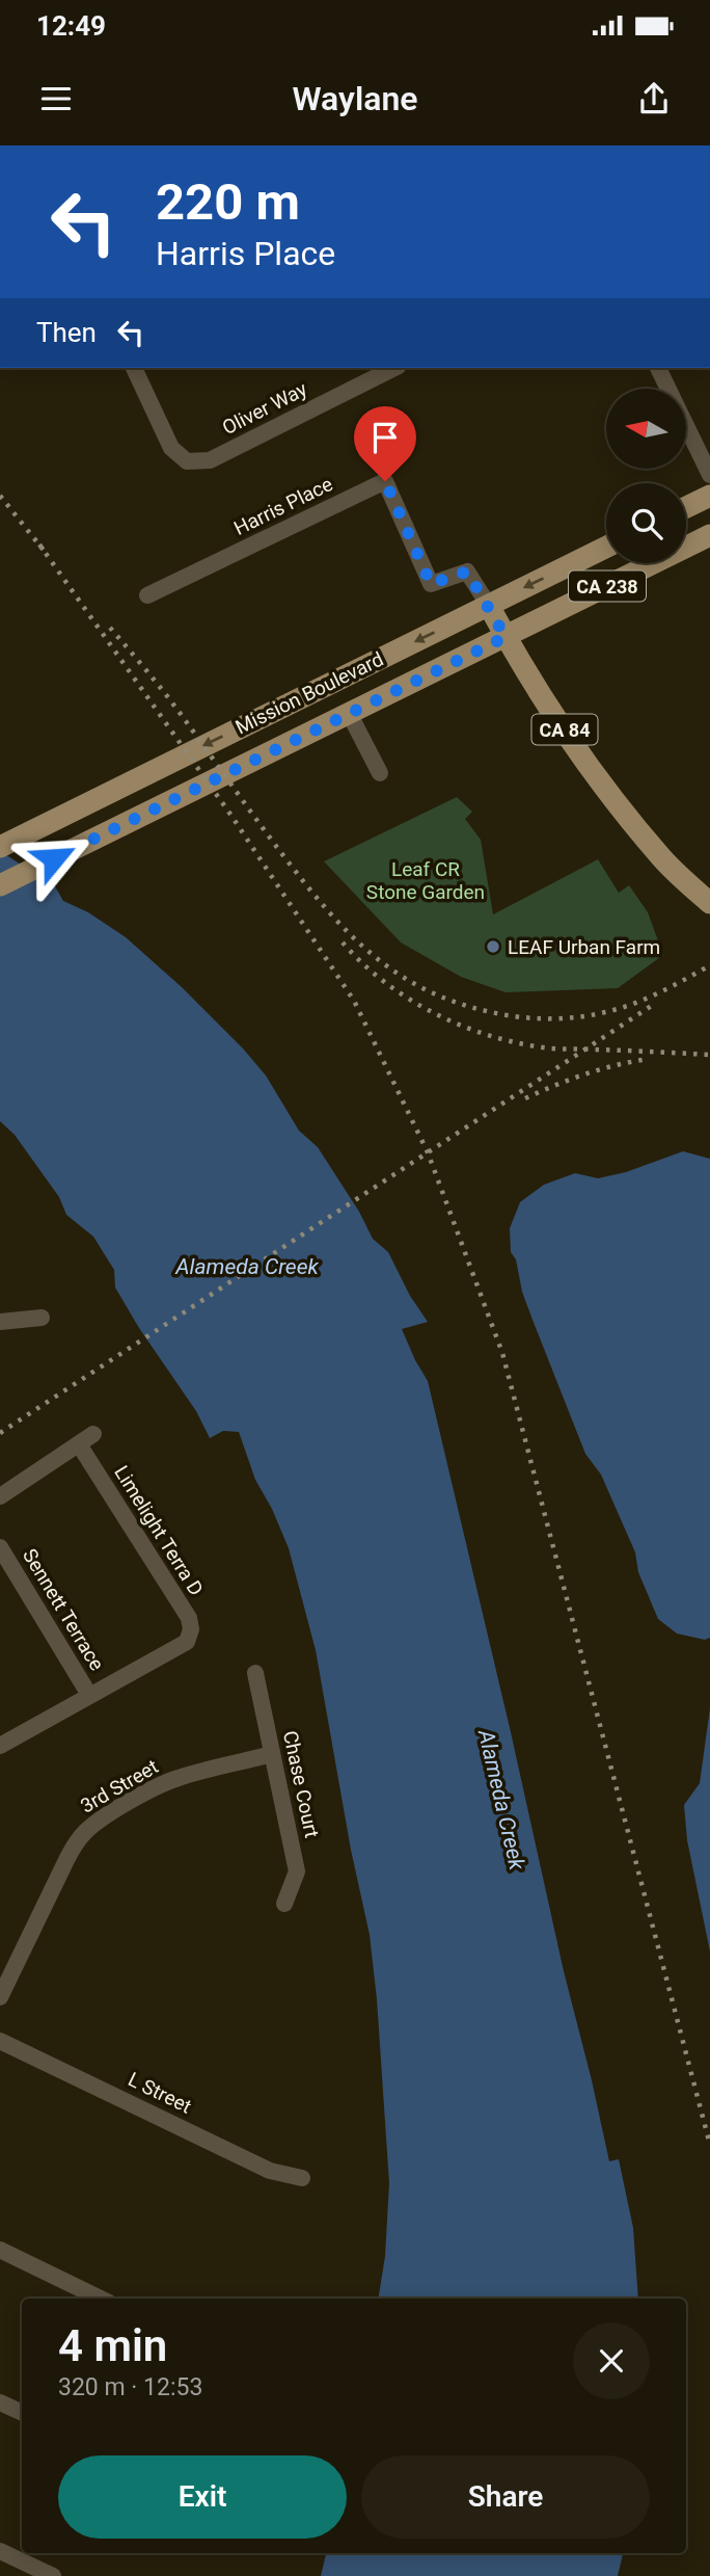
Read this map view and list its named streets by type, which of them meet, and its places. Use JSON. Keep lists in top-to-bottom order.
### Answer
{
  "streets": {
    "main road": ["CA 238", "Mission Boulevard", "CA 84"],
    "street": [
      "Oliver Way",
      "Harris Place",
      "Limelight Terra D",
      "Sennett Terrace",
      "Chase Court",
      "3rd Street",
      "L Street"
    ]
  },
  "crossings": [
    ["Harris Place", "Mission Boulevard"],
    ["Harris Place", "CA 84"],
    ["Mission Boulevard", "CA 84"],
    ["Limelight Terra D", "Sennett Terrace"],
    ["Chase Court", "3rd Street"]
  ],
  "water": ["Alameda Creek"],
  "parks": ["Leaf CR Stone Garden"],
  "places": ["LEAF Urban Farm"],
  "north": "left",
  "page": {
    "status": "12:49",
    "header": "Waylane",
    "turn": ["220 m", "Harris Place"],
    "then": "Then",
    "heading": ["4 min", "320 m · 12:53"],
    "buttons": ["Exit", "Share"]
  }
}
